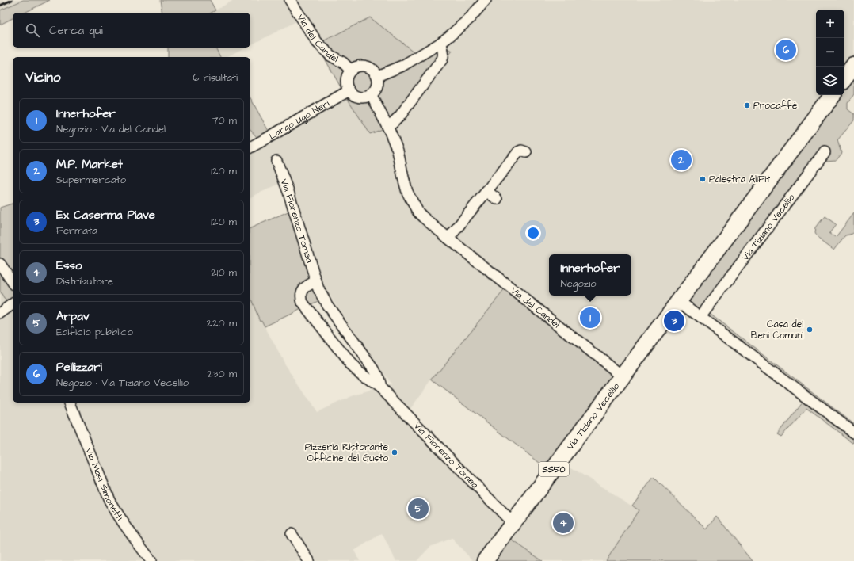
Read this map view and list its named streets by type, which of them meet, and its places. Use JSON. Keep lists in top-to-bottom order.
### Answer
{
  "streets": {
    "main road": ["Via Tiziano Vecellio", "SS50"],
    "street": [
      "Via del Candel",
      "Largo Ugo Neri",
      "Via Fiorenzo Tomea",
      "Via Masi Simonetti"
    ]
  },
  "crossings": [
    ["Via del Candel", "Largo Ugo Neri"],
    ["Via del Candel", "Via Tiziano Vecellio"],
    ["Via Fiorenzo Tomea", "Via Tiziano Vecellio"]
  ],
  "places": [
    "Procaffè",
    "Palestra AllFit",
    "Casa dei Beni Comuni",
    "Pizzeria Ristorante Officine del Gusto"
  ],
  "page": {
    "map_buttons": ["+", "−"],
    "search": "Cerca qui",
    "pins": [
      "6",
      "2",
      "1",
      "3",
      "5",
      "4"
    ],
    "heading": ["Vicino", "6 risultati"],
    "list": [
      {
        "mark": "1",
        "name": "Innerhofer",
        "note": "Negozio · Via del Candel",
        "value": "70 m"
      },
      {
        "mark": "2",
        "name": "M.P. Market",
        "note": "Supermercato",
        "value": "120 m"
      },
      {
        "mark": "3",
        "name": "Ex Caserma Piave",
        "note": "Fermata",
        "value": "120 m"
      },
      {
        "mark": "4",
        "name": "Esso",
        "note": "Distributore",
        "value": "210 m"
      },
      {
        "mark": "5",
        "name": "Arpav",
        "note": "Edificio pubblico",
        "value": "220 m"
      },
      {
        "mark": "6",
        "name": "Pellizzari",
        "note": "Negozio · Via Tiziano Vecellio",
        "value": "230 m"
      }
    ],
    "popup": ["Innerhofer", "Negozio"]
  }
}
